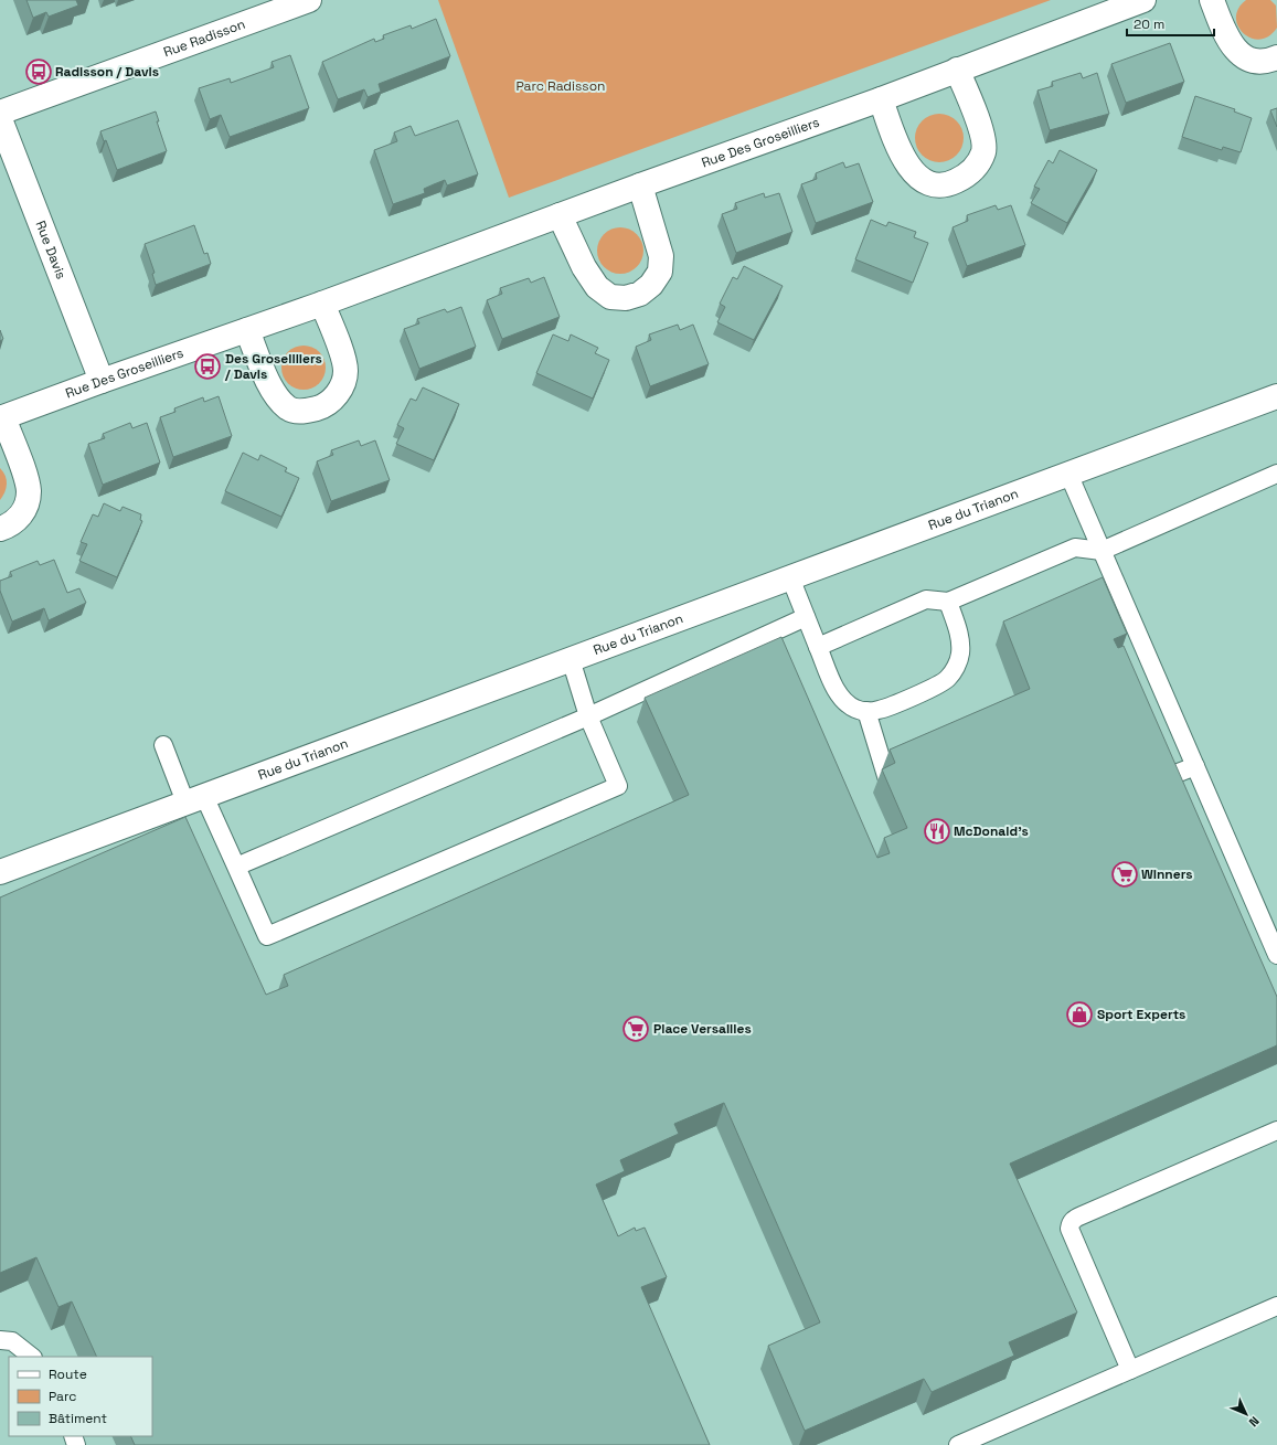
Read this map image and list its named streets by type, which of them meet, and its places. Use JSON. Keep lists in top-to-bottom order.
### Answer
{
  "streets": {
    "street": [
      "Rue Radisson",
      "Rue Des Groseilliers",
      "Rue Davis",
      "Rue du Trianon"
    ]
  },
  "crossings": [
    ["Rue Des Groseilliers", "Rue Davis"]
  ],
  "parks": ["Parc Radisson"],
  "places": {
    "bus stop": ["Radisson / Davis", "Des Groseilliers / Davis"],
    "restaurant": ["McDonald's"],
    "supermarket": ["Winners", "Place Versailles"],
    "shop": ["Sport Experts"]
  },
  "legend": ["Route", "Parc", "Bâtiment"],
  "scale_bar": "20 m",
  "north": "bottom right"
}
